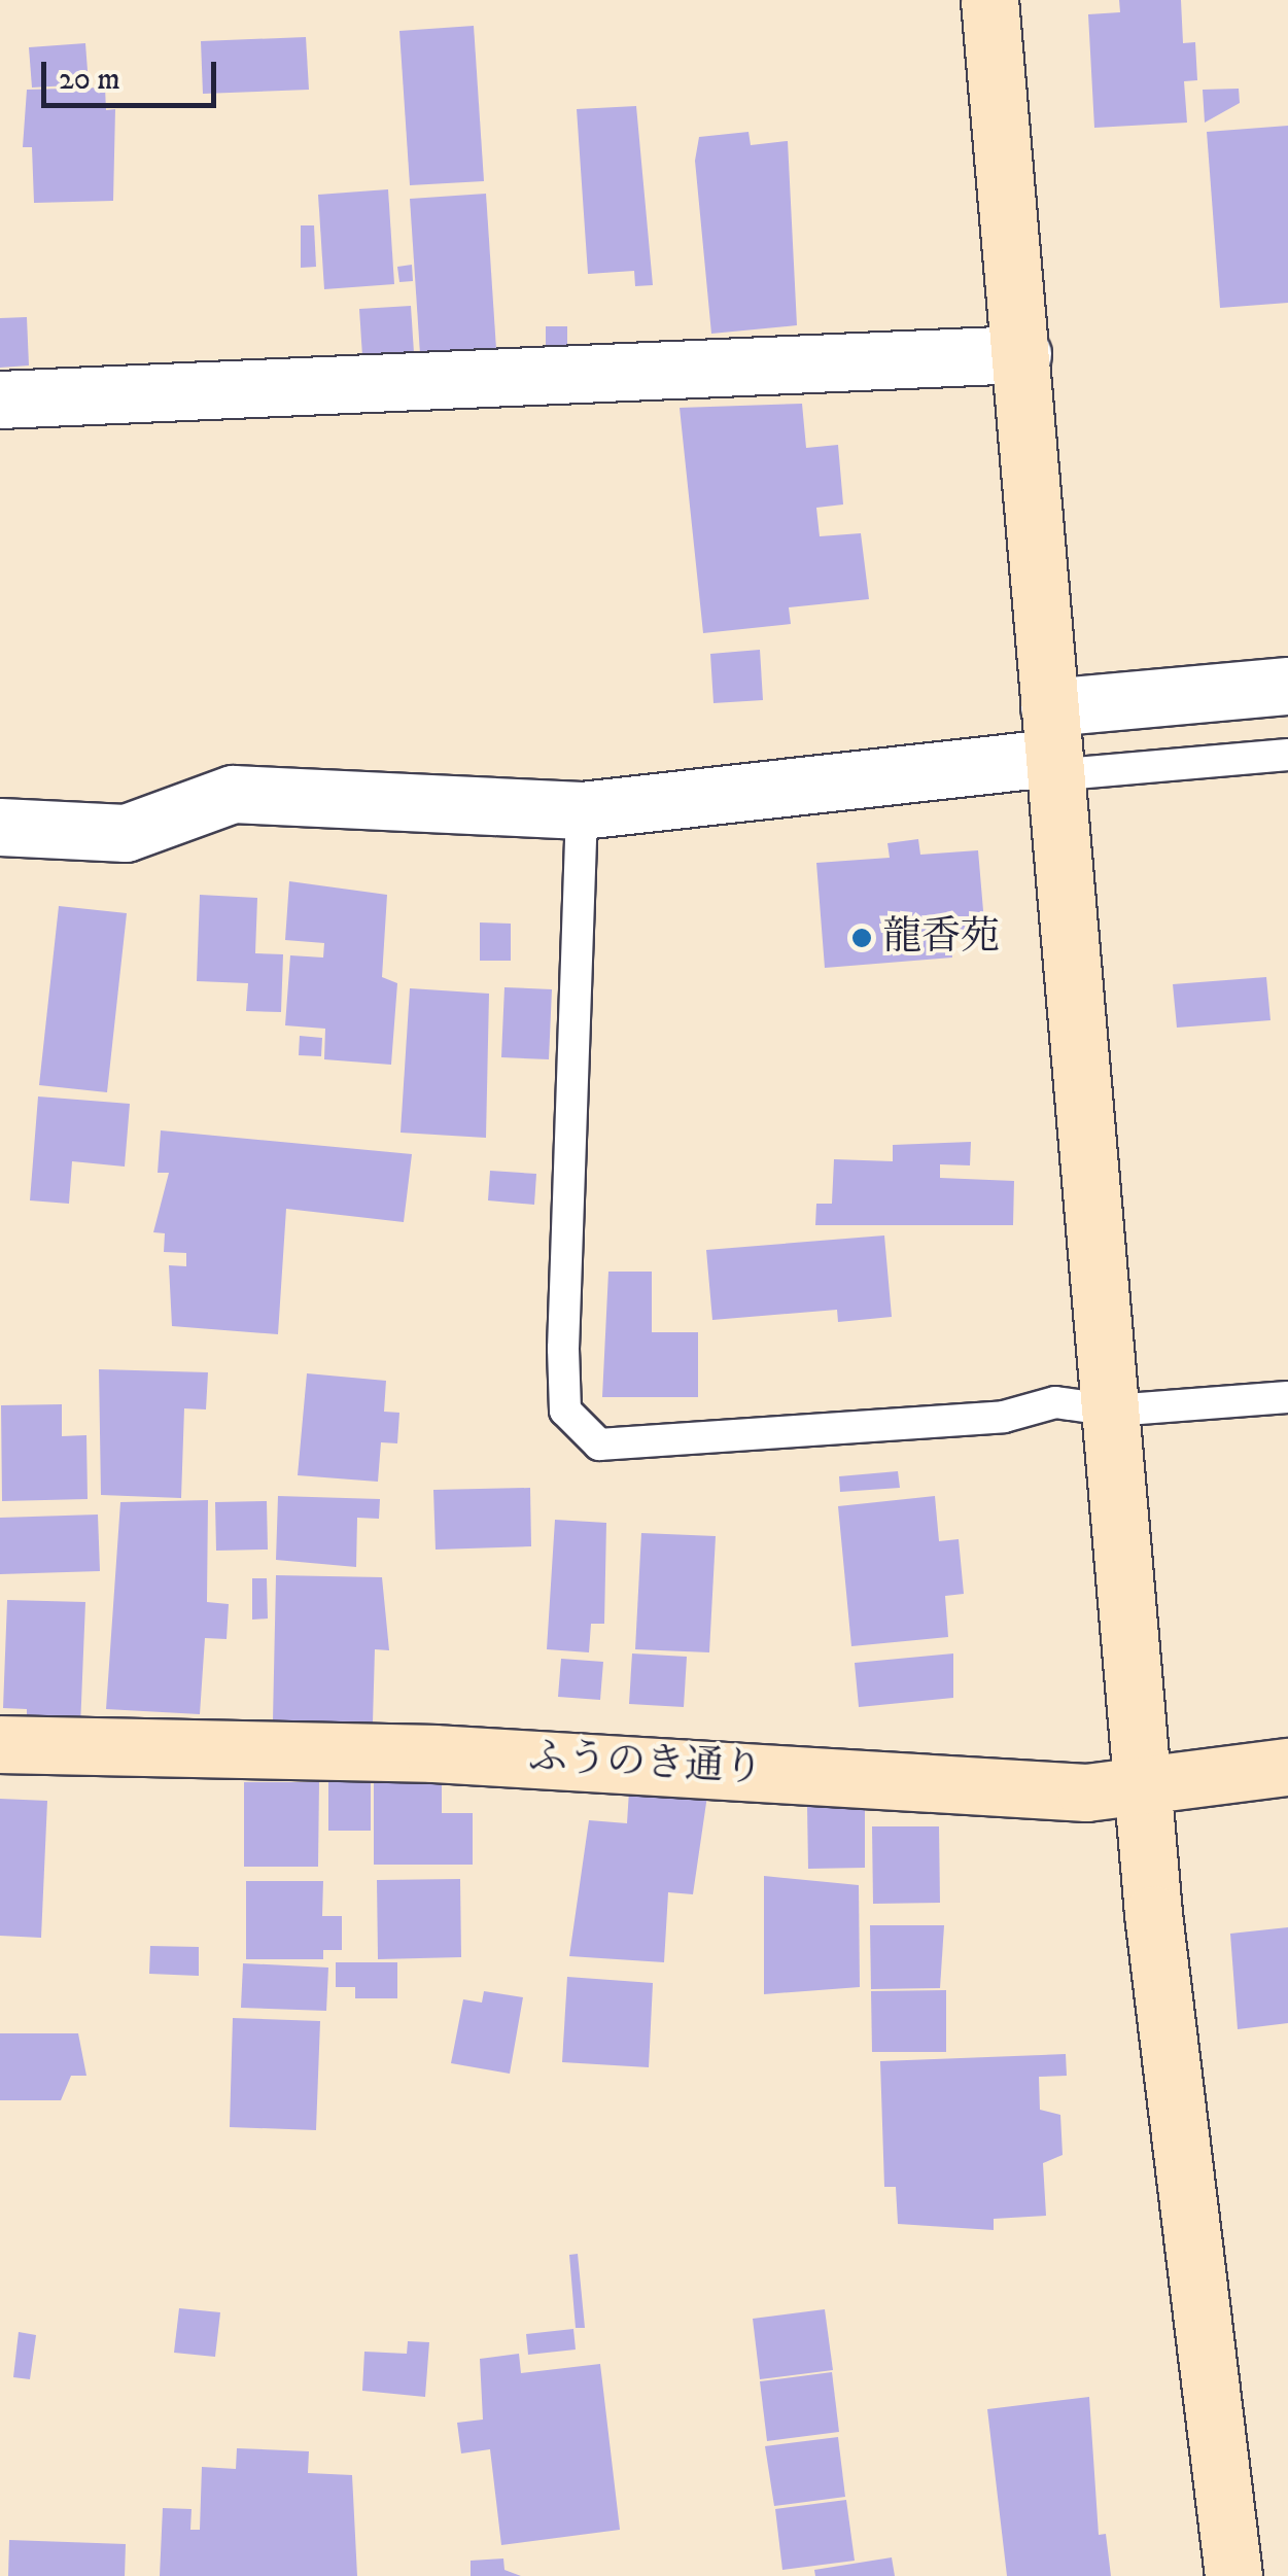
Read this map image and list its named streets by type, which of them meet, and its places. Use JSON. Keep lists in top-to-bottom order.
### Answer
{
  "streets": {
    "street": ["ふうのき通り"]
  },
  "places": ["龍香苑"],
  "scale_bar": "20 m"
}
